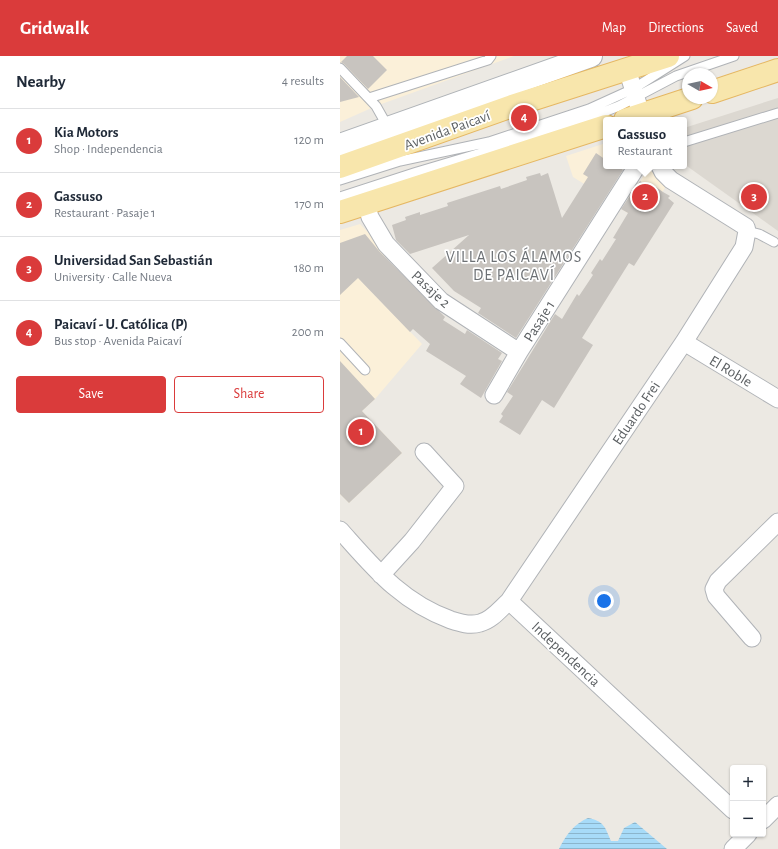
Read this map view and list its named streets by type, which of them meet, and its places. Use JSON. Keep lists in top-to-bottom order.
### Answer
{
  "streets": {
    "main road": ["Avenida Paicaví"],
    "street": [
      "Pasaje 2",
      "Pasaje 1",
      "El Roble",
      "Eduardo Frei",
      "Independencia"
    ]
  },
  "crossings": [
    ["Pasaje 2", "Pasaje 1"],
    ["El Roble", "Eduardo Frei"],
    ["Eduardo Frei", "Independencia"]
  ],
  "districts": ["VILLA LOS ÁLAMOS DE PAICAVÍ"],
  "north": "right",
  "page": {
    "header": "Gridwalk",
    "nav": ["Map", "Directions", "Saved"],
    "heading": ["Nearby", "4 results"],
    "pins": [
      "4",
      "2",
      "3",
      "1"
    ],
    "list": [
      {
        "mark": "1",
        "name": "Kia Motors",
        "note": "Shop · Independencia",
        "value": "120 m"
      },
      {
        "mark": "2",
        "name": "Gassuso",
        "note": "Restaurant · Pasaje 1",
        "value": "170 m"
      },
      {
        "mark": "3",
        "name": "Universidad San Sebastián",
        "note": "University · Calle Nueva",
        "value": "180 m"
      },
      {
        "mark": "4",
        "name": "Paicaví - U. Católica (P)",
        "note": "Bus stop · Avenida Paicaví",
        "value": "200 m"
      }
    ],
    "popup": ["Gassuso", "Restaurant"],
    "buttons": ["Save", "Share"],
    "map_buttons": ["+", "−"]
  }
}
